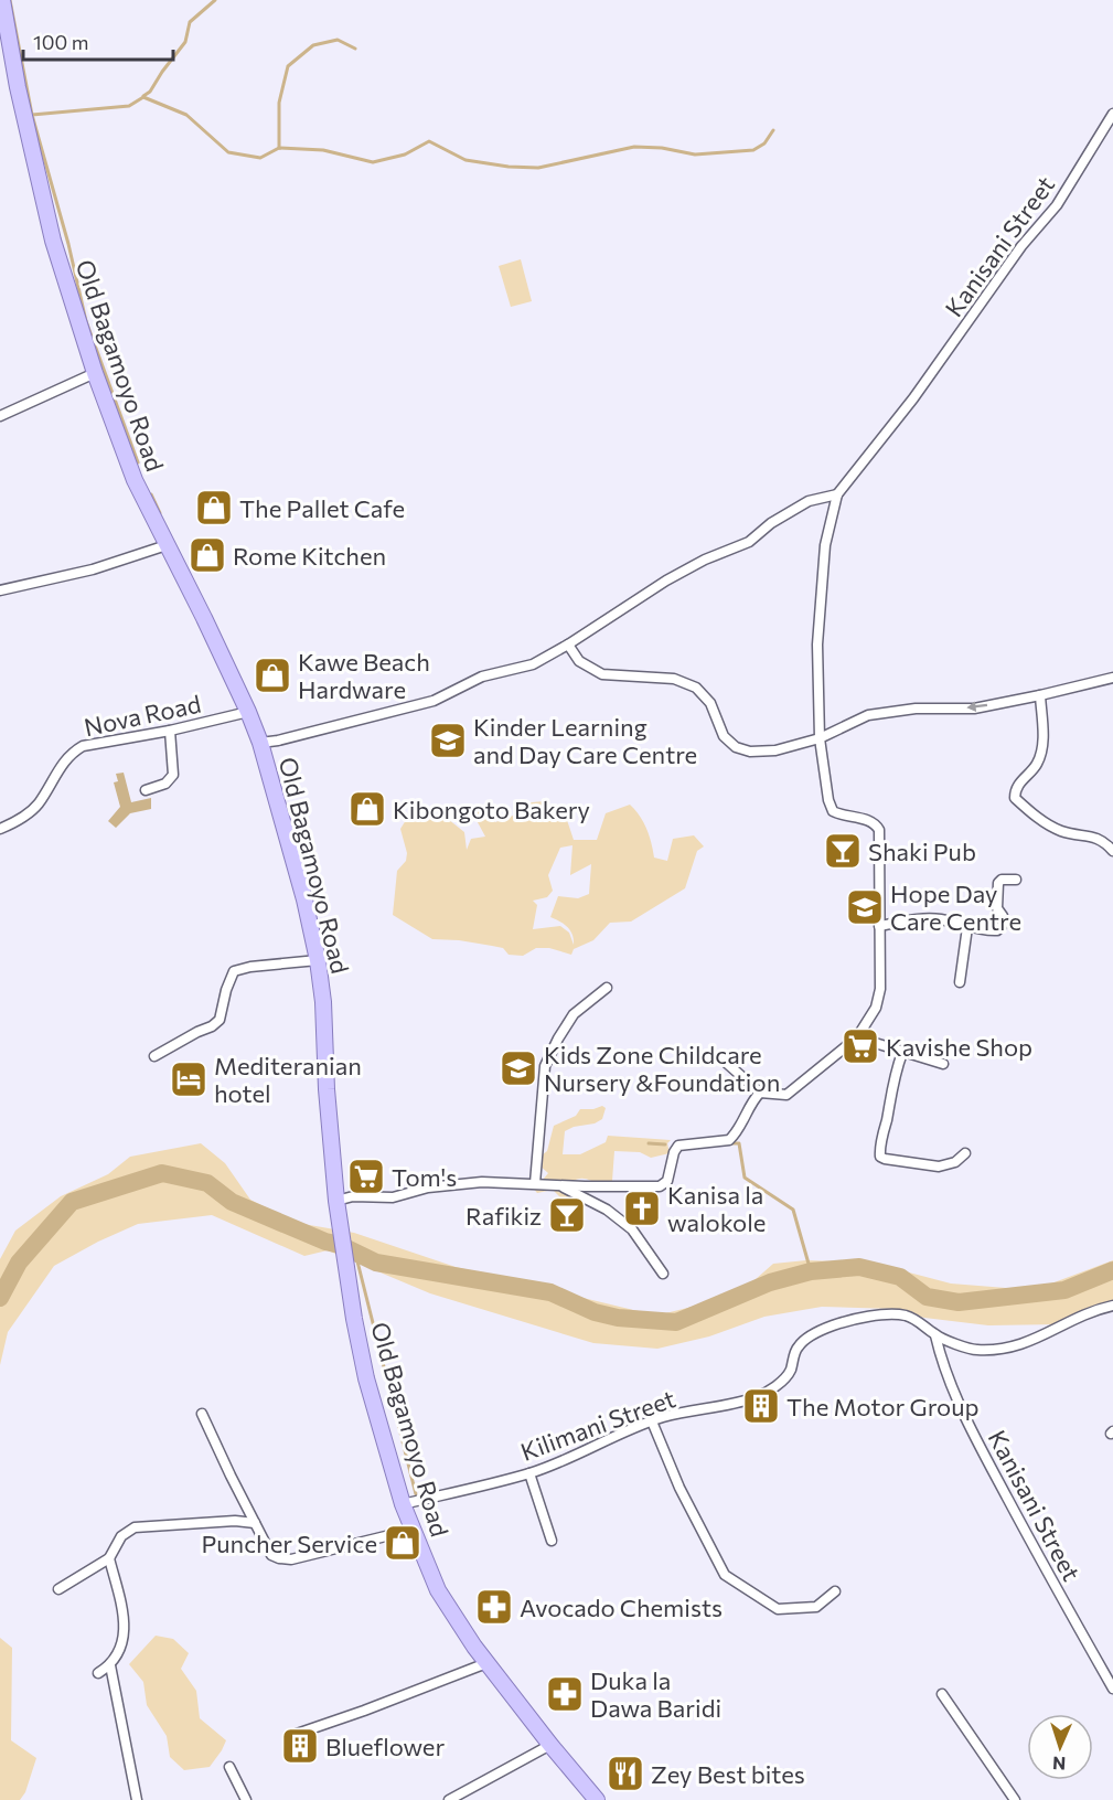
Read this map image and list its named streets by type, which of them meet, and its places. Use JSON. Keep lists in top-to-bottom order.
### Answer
{
  "streets": {
    "main road": ["Old Bagamoyo Road"],
    "street": ["Kanisani Street", "Nova Road", "Kilimani Street"]
  },
  "crossings": [
    ["Kanisani Street", "Kilimani Street"],
    ["Old Bagamoyo Road", "Nova Road"],
    ["Old Bagamoyo Road", "Kilimani Street"]
  ],
  "places": {
    "shop": [
      "The Pallet Cafe",
      "Rome Kitchen",
      "Kawe Beach Hardware",
      "Kibongoto Bakery",
      "Puncher Service"
    ],
    "school or university": ["Kinder Learning and Day Care Centre", "Hope Day Care Centre", "Kids Zone Childcare Nursery &Foundation"],
    "bar": ["Shaki Pub", "Rafikiz"],
    "supermarket": ["Kavishe Shop", "Tom's"],
    "hotel": ["Mediteranian hotel"],
    "church": ["Kanisa la walokole"],
    "building": ["The Motor Group", "Blueflower"],
    "pharmacy": ["Avocado Chemists", "Duka la Dawa Baridi"],
    "restaurant": ["Zey Best bites"]
  },
  "scale_bar": "100 m",
  "north": "bottom"
}
